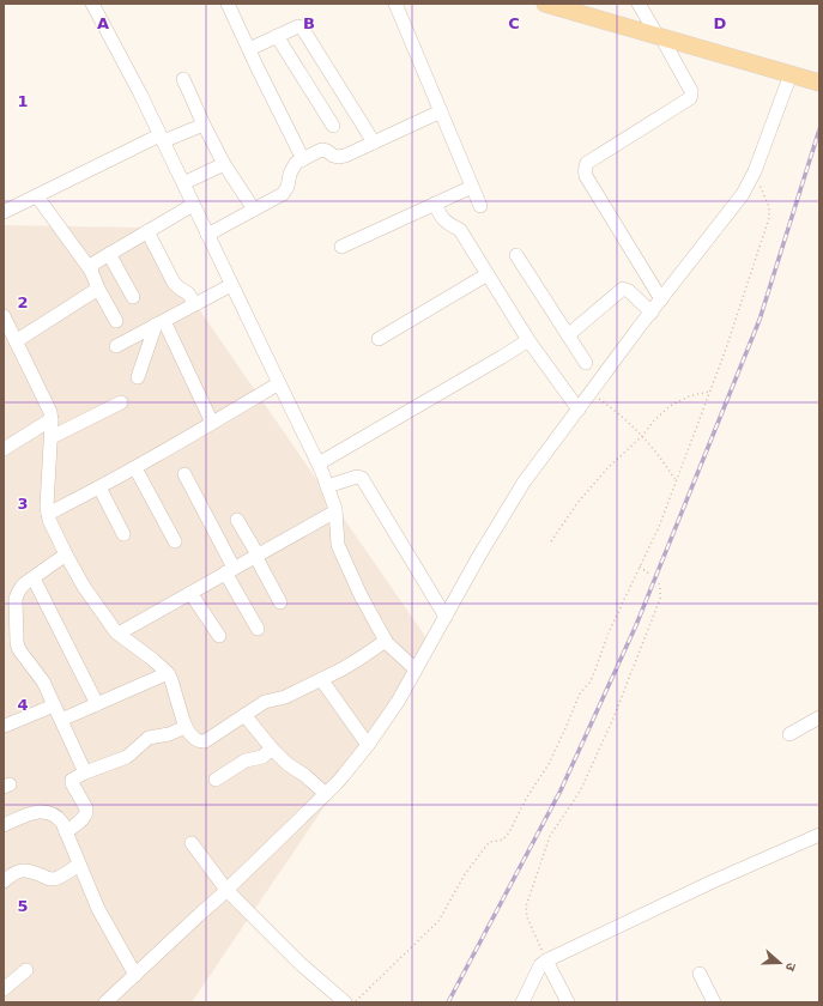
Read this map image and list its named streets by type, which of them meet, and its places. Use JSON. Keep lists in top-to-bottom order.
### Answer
{
  "north": "right",
  "grid": {
    "columns": [
      "A",
      "B",
      "C",
      "D"
    ],
    "rows": [
      "1",
      "2",
      "3",
      "4",
      "5"
    ]
  }
}
